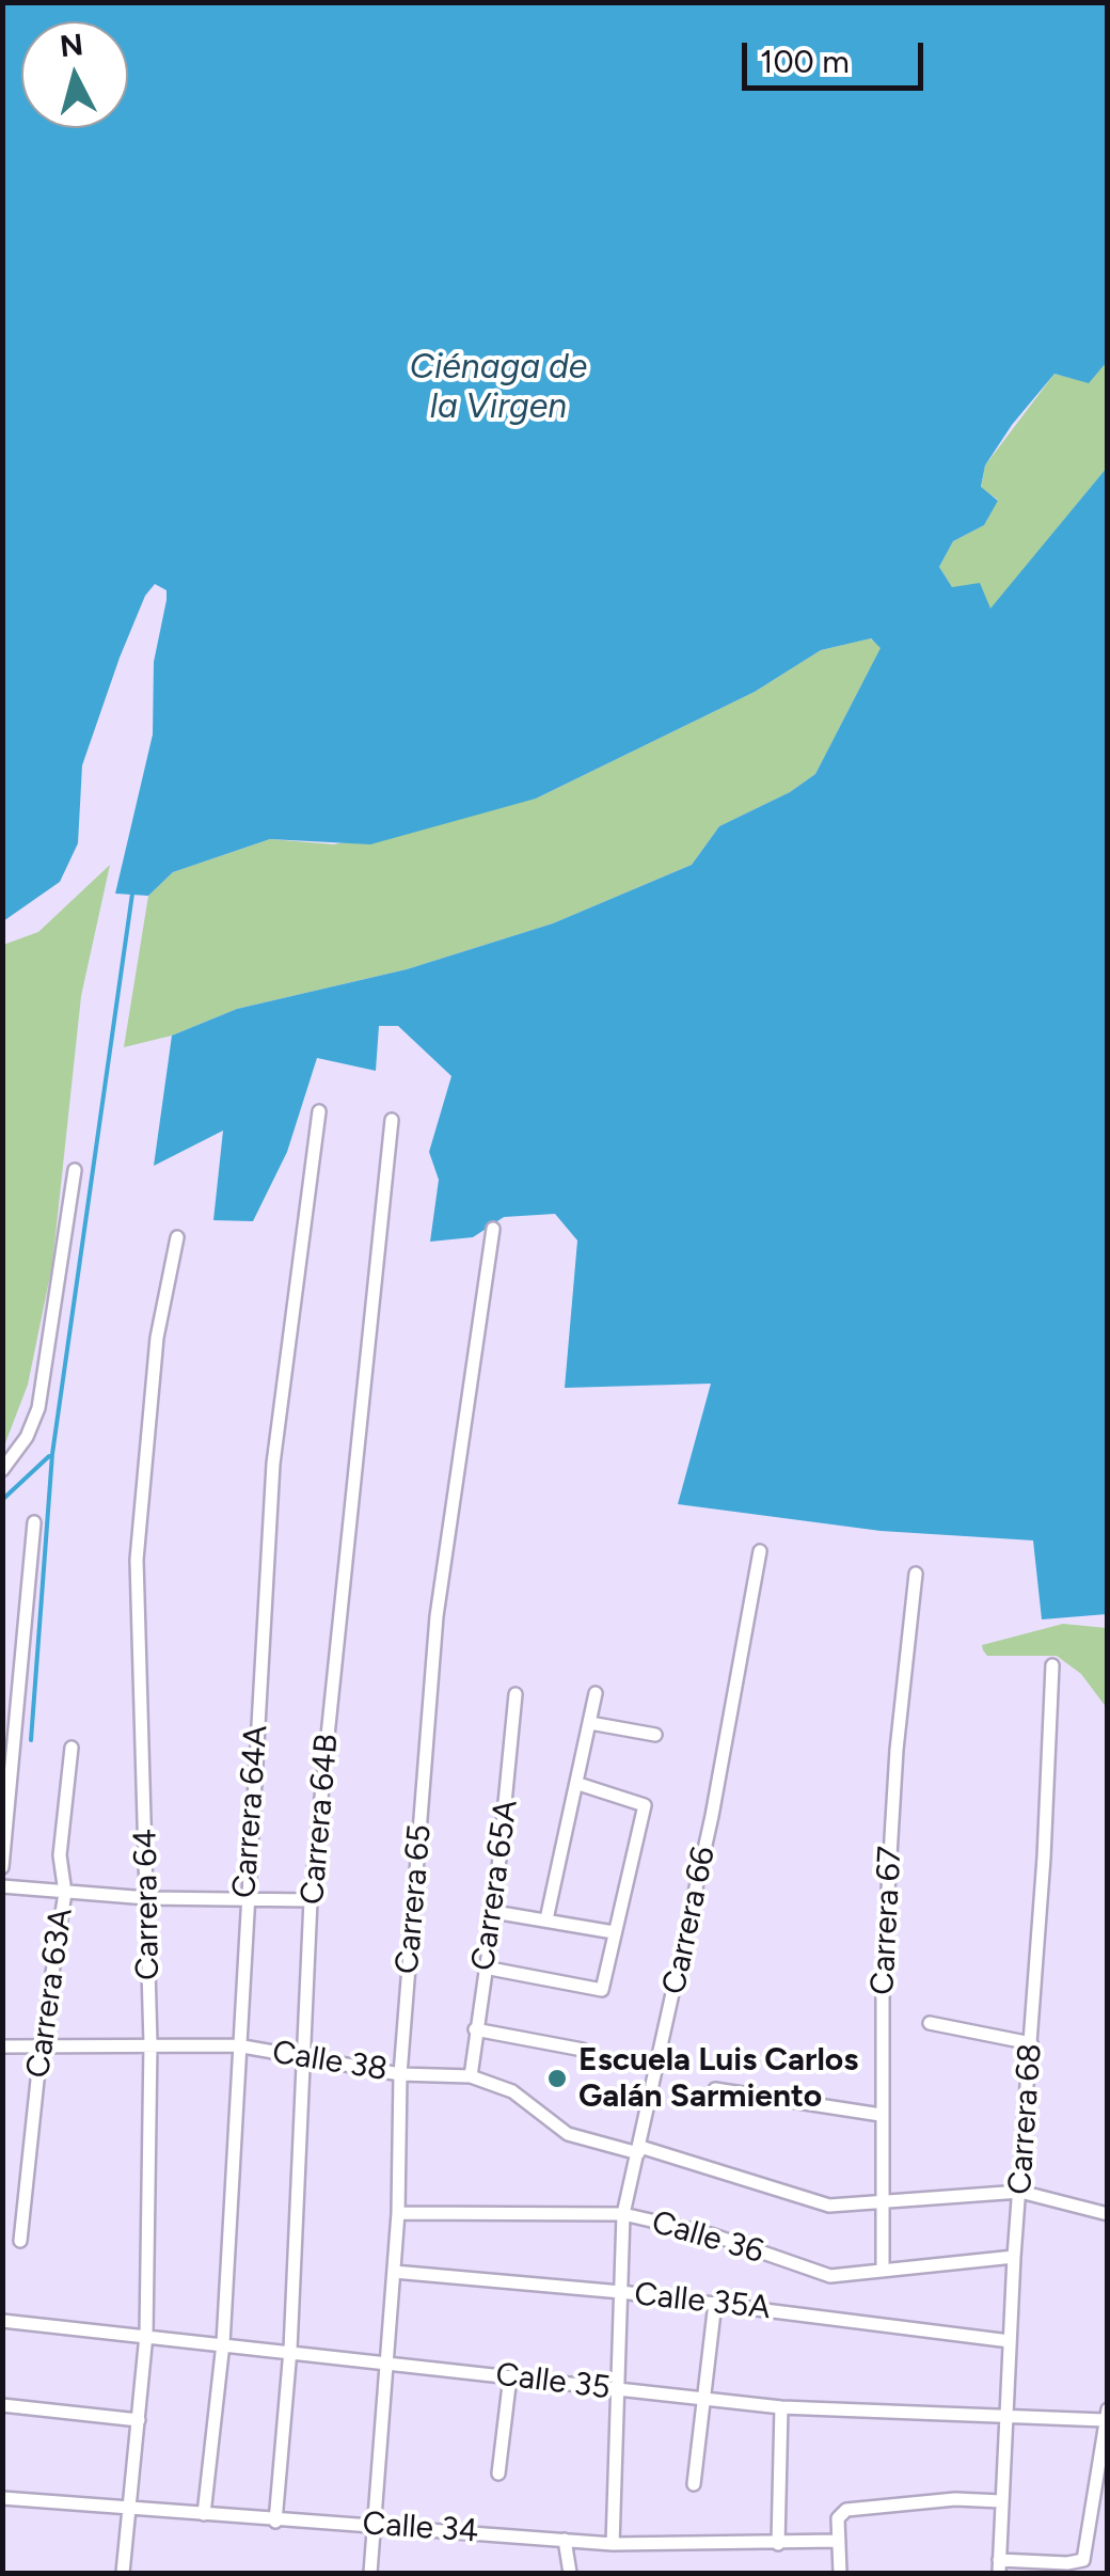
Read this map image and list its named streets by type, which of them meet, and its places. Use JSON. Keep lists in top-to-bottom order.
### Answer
{
  "streets": {
    "street": [
      "Carrera 64A",
      "Carrera 64B",
      "Carrera 65A",
      "Carrera 65",
      "Carrera 64",
      "Carrera 66",
      "Carrera 67",
      "Carrera 63A",
      "Calle 38",
      "Carrera 68",
      "Calle 36",
      "Calle 35A",
      "Calle 35",
      "Calle 34"
    ]
  },
  "crossings": [
    ["Carrera 64A", "Calle 38"],
    ["Carrera 64A", "Calle 35"],
    ["Carrera 64A", "Calle 34"],
    ["Carrera 64B", "Calle 38"],
    ["Carrera 64B", "Calle 35"],
    ["Carrera 64B", "Calle 34"],
    ["Carrera 65A", "Calle 38"],
    ["Carrera 65", "Calle 38"],
    ["Carrera 65", "Calle 36"],
    ["Carrera 65", "Calle 35A"],
    ["Carrera 65", "Calle 35"],
    ["Carrera 65", "Calle 34"],
    ["Carrera 64", "Calle 38"],
    ["Carrera 64", "Calle 35"],
    ["Carrera 64", "Calle 34"],
    ["Carrera 66", "Calle 38"],
    ["Carrera 66", "Calle 36"],
    ["Carrera 66", "Calle 35A"],
    ["Carrera 66", "Calle 35"],
    ["Carrera 66", "Calle 34"],
    ["Carrera 67", "Calle 38"],
    ["Carrera 67", "Calle 36"],
    ["Carrera 63A", "Calle 38"],
    ["Calle 38", "Carrera 68"],
    ["Carrera 68", "Calle 36"],
    ["Carrera 68", "Calle 35A"],
    ["Carrera 68", "Calle 35"]
  ],
  "water": ["Ciénaga de la Virgen"],
  "places": ["Escuela Luis Carlos Galán Sarmiento"],
  "scale_bar": "100 m",
  "north": "top"
}
